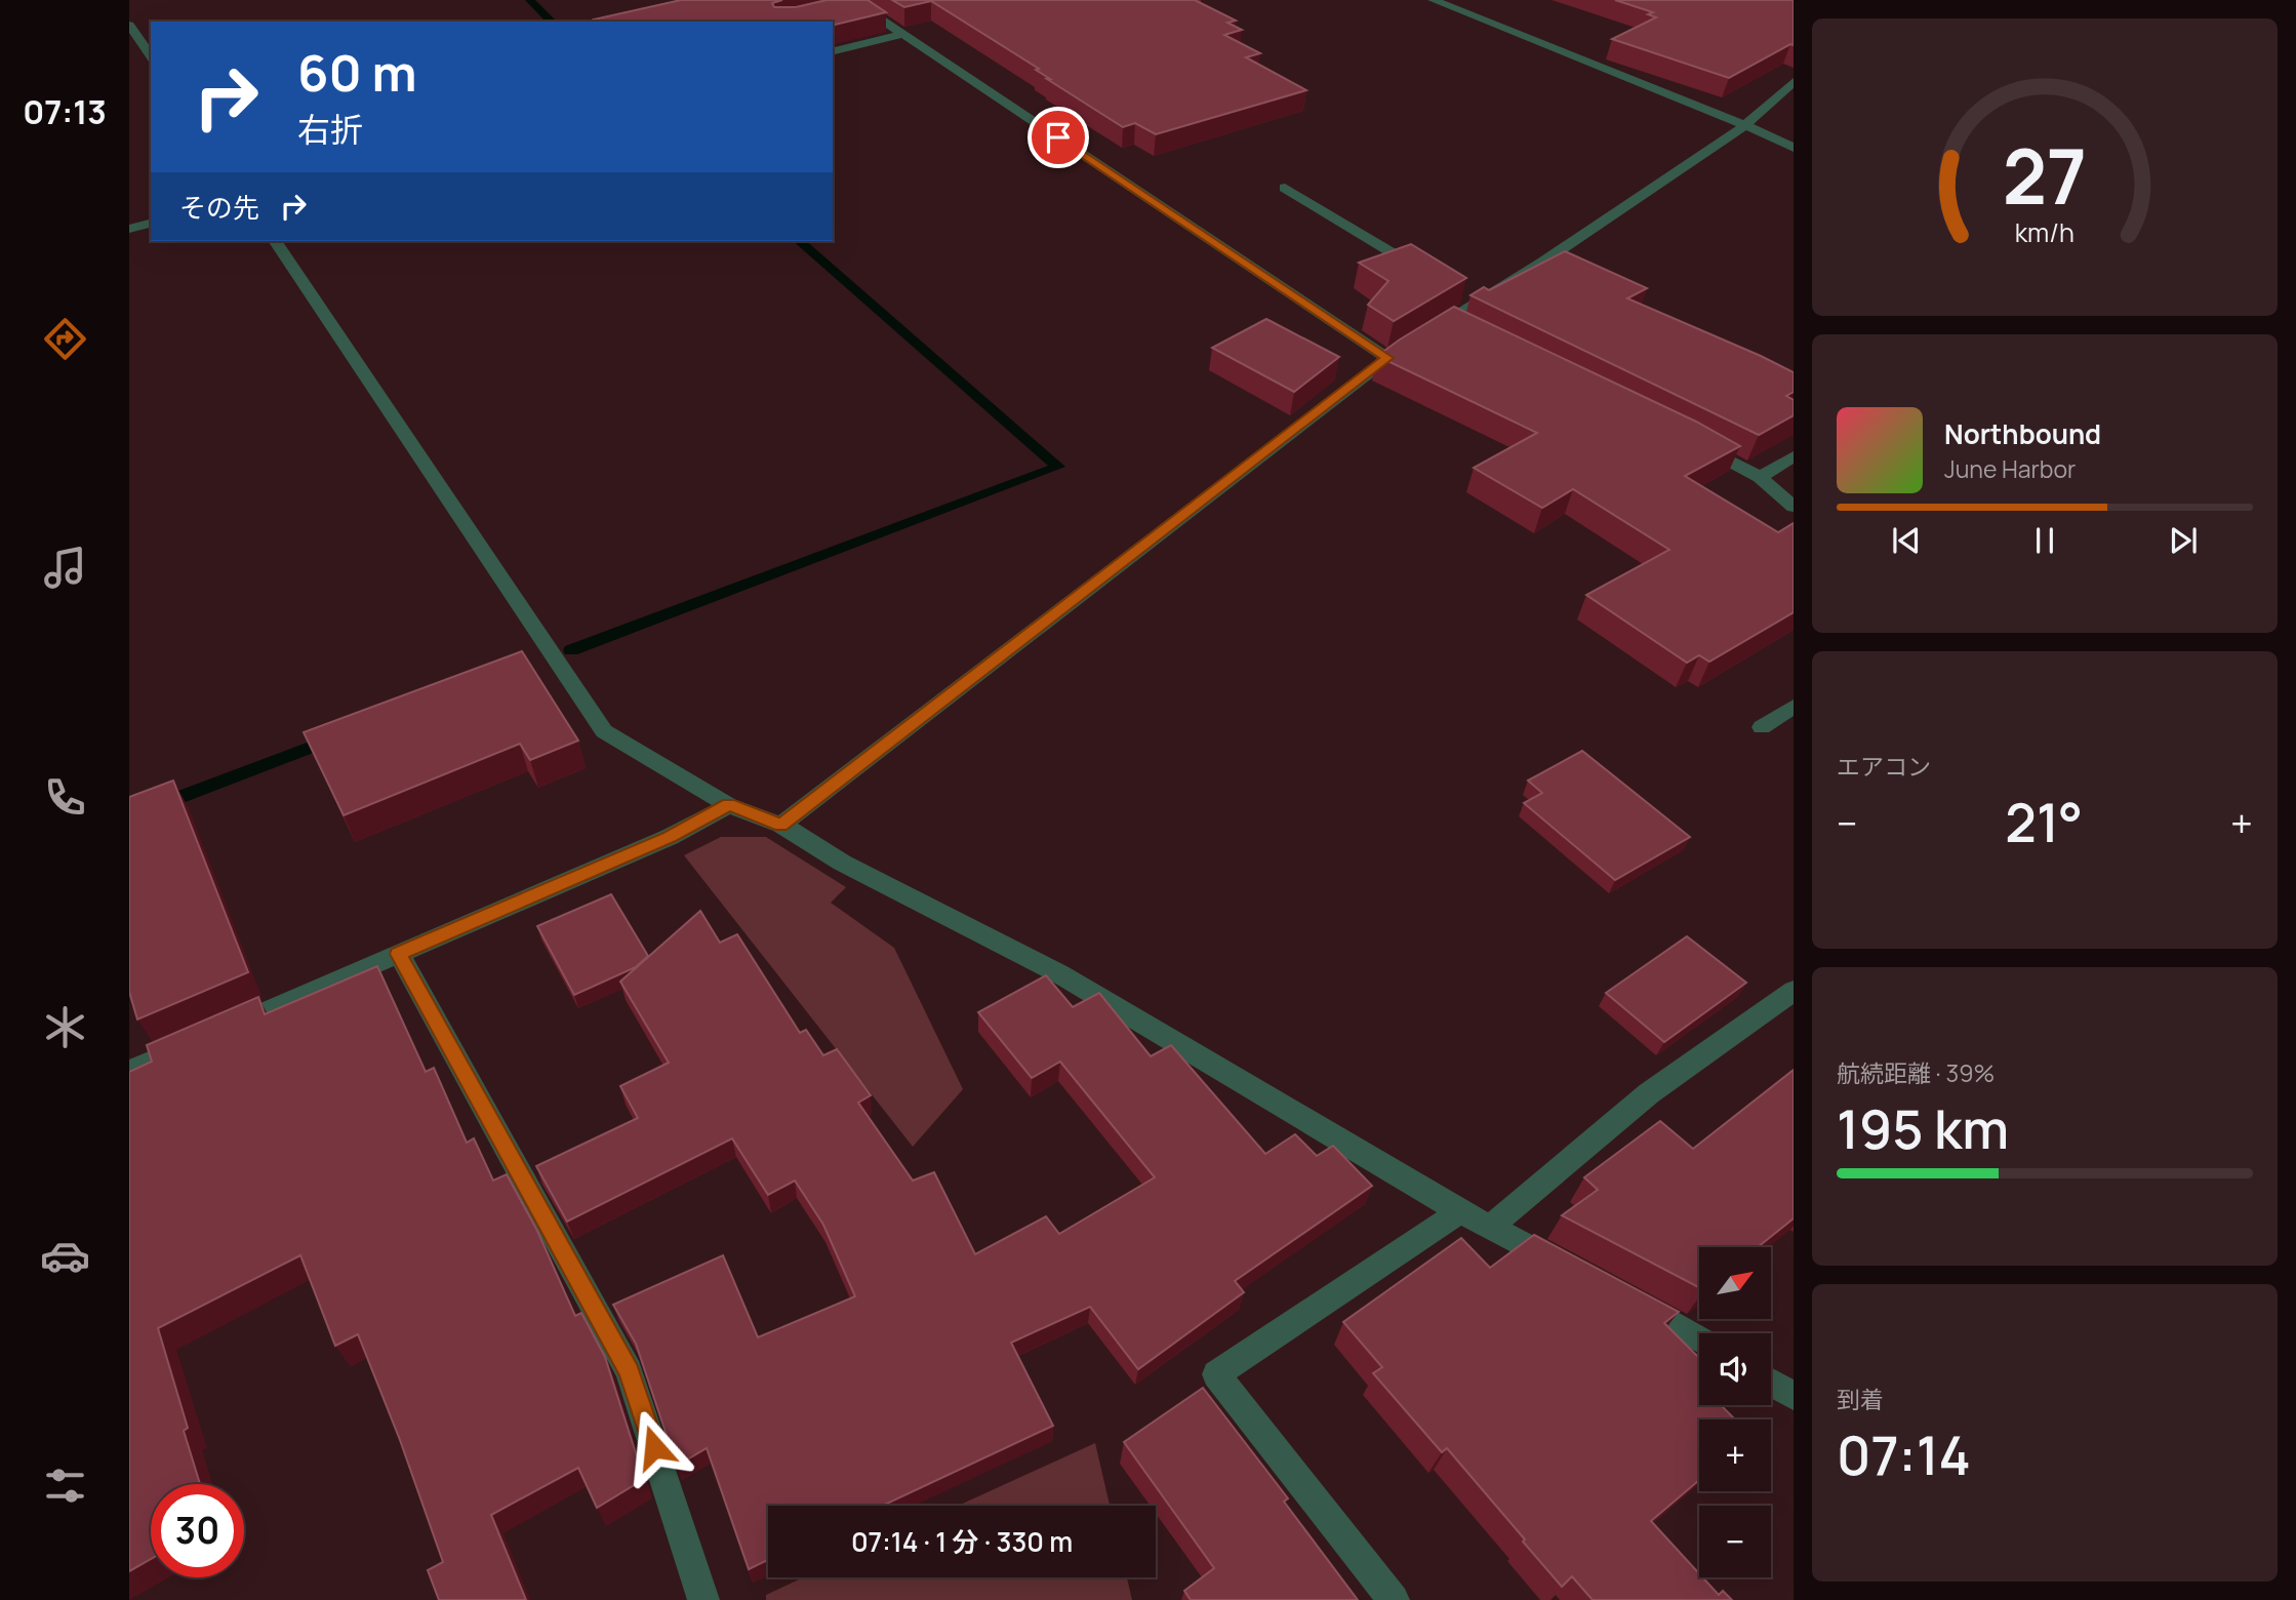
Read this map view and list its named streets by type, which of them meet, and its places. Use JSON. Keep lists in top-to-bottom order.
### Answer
{
  "north": "top right",
  "page": {
    "tabs": "07:13",
    "turn": ["60 m", "右折"],
    "then": "その先",
    "song": ["Northbound", "June Harbor"],
    "tile": [
      "エアコン",
      ["航続距離 · 39%", "195 km"],
      ["到着", "07:14"]
    ],
    "heat": ["−", "21°", "+"],
    "map_buttons": ["+", "−"],
    "limit": "30",
    "trip": "07:14 · 1 分 · 330 m",
    "gauge": ["27", "km/h"]
  }
}
